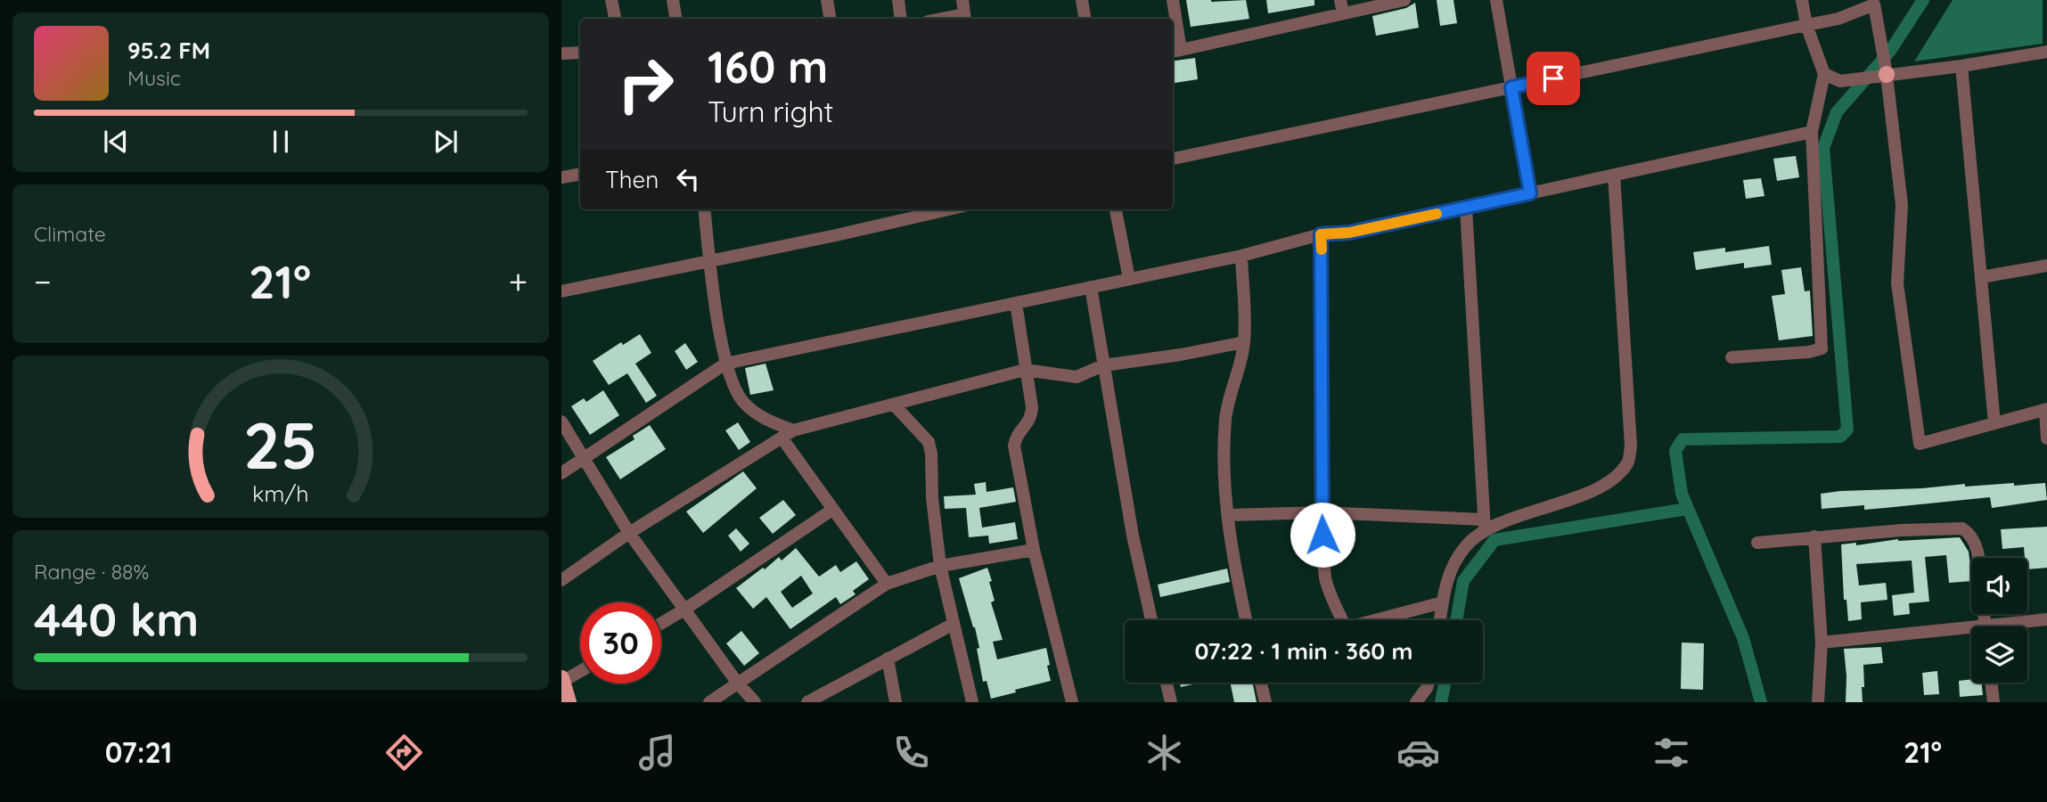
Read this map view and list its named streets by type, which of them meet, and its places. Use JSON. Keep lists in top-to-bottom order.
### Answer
{
  "page": {
    "turn": ["160 m", "Turn right"],
    "song": ["95.2 FM", "Music"],
    "then": "Then",
    "tile": [
      "Climate",
      ["Range · 88%", "440 km"]
    ],
    "heat": ["−", "21°", "+"],
    "limit": "30",
    "trip": "07:22 · 1 min · 360 m",
    "tabs": ["07:21", "21°"],
    "gauge": ["25", "km/h"]
  }
}
